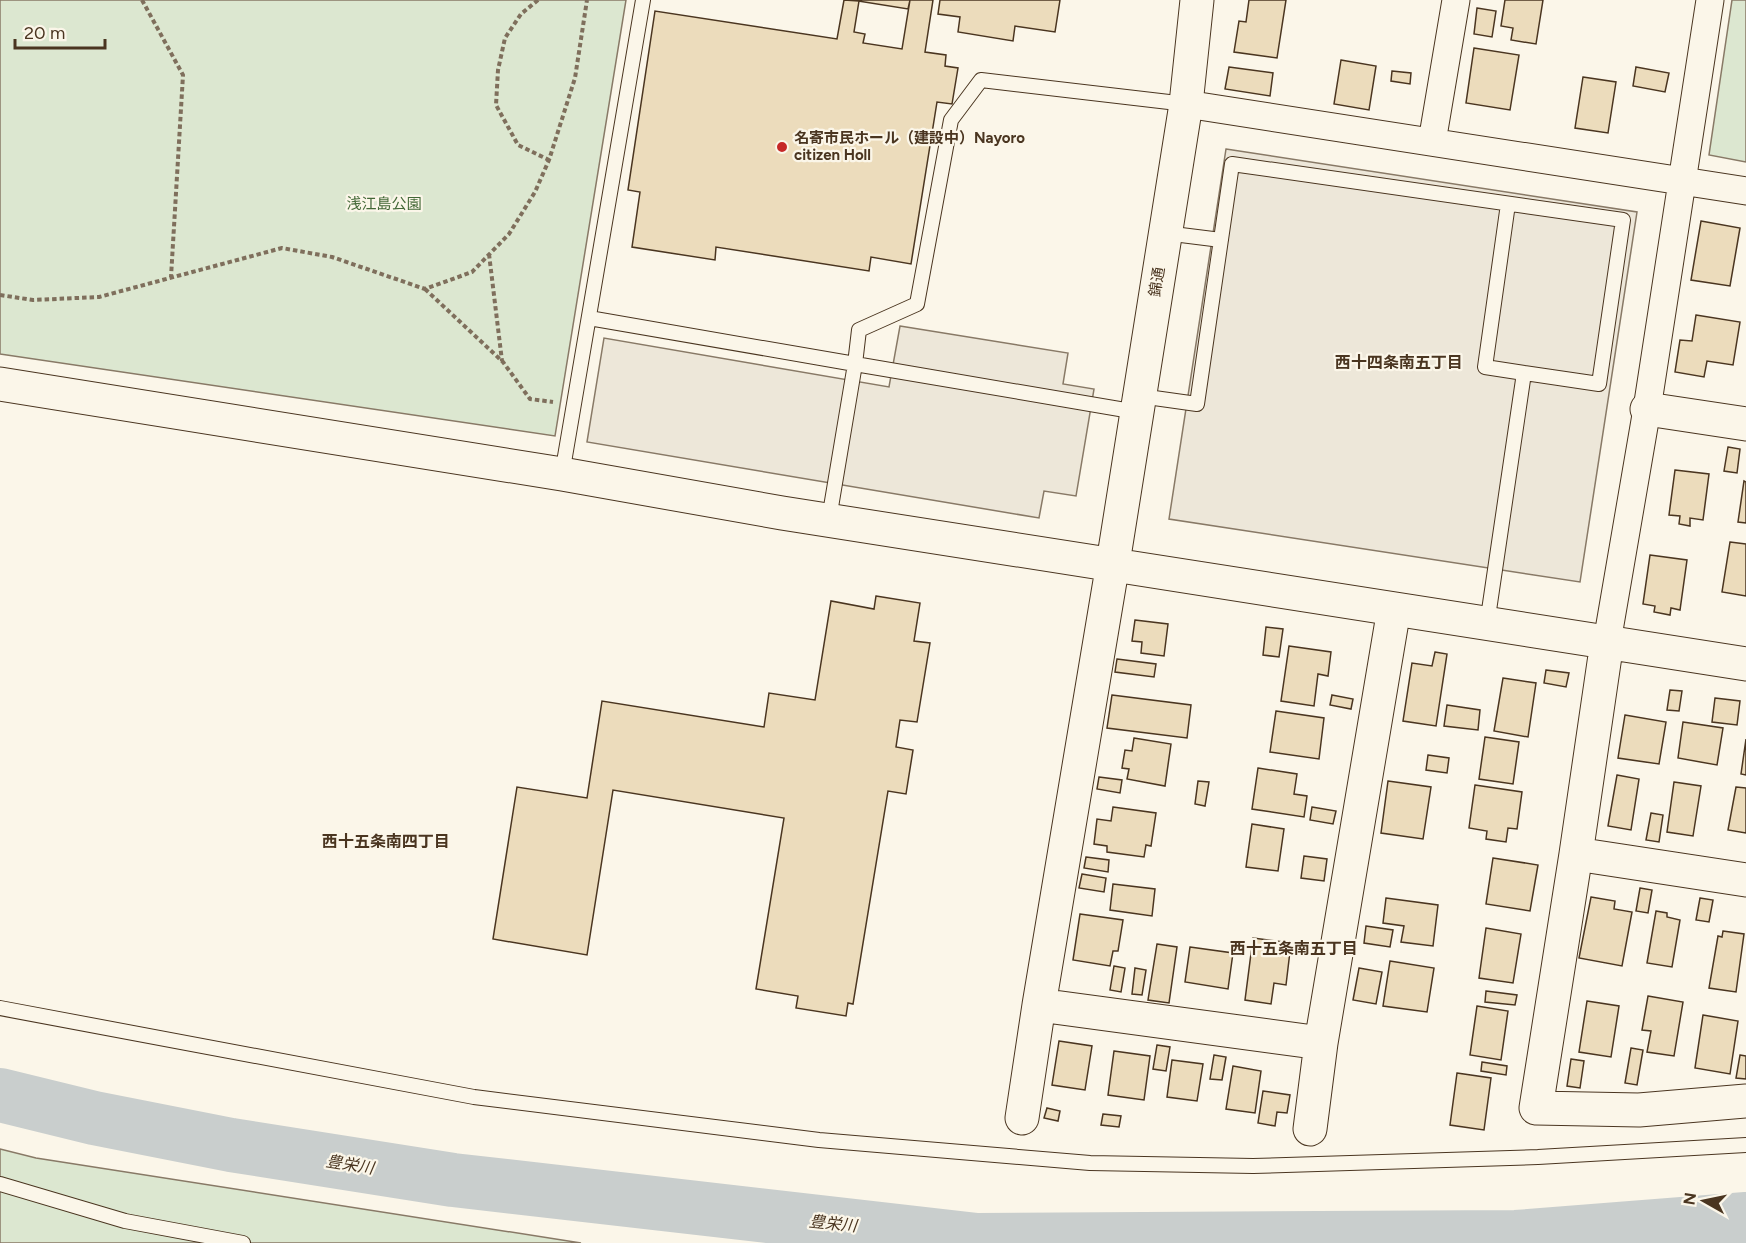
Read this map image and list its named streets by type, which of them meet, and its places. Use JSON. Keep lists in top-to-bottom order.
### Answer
{
  "streets": {
    "street": ["錦通"]
  },
  "districts": ["西十四条南五丁目", "西十五条南四丁目", "西十五条南五丁目"],
  "water": ["豊栄川"],
  "parks": ["浅江島公園"],
  "places": ["名寄市民ホール（建設中）Nayoro citizen Holl"],
  "scale_bar": "20 m",
  "north": "left"
}
